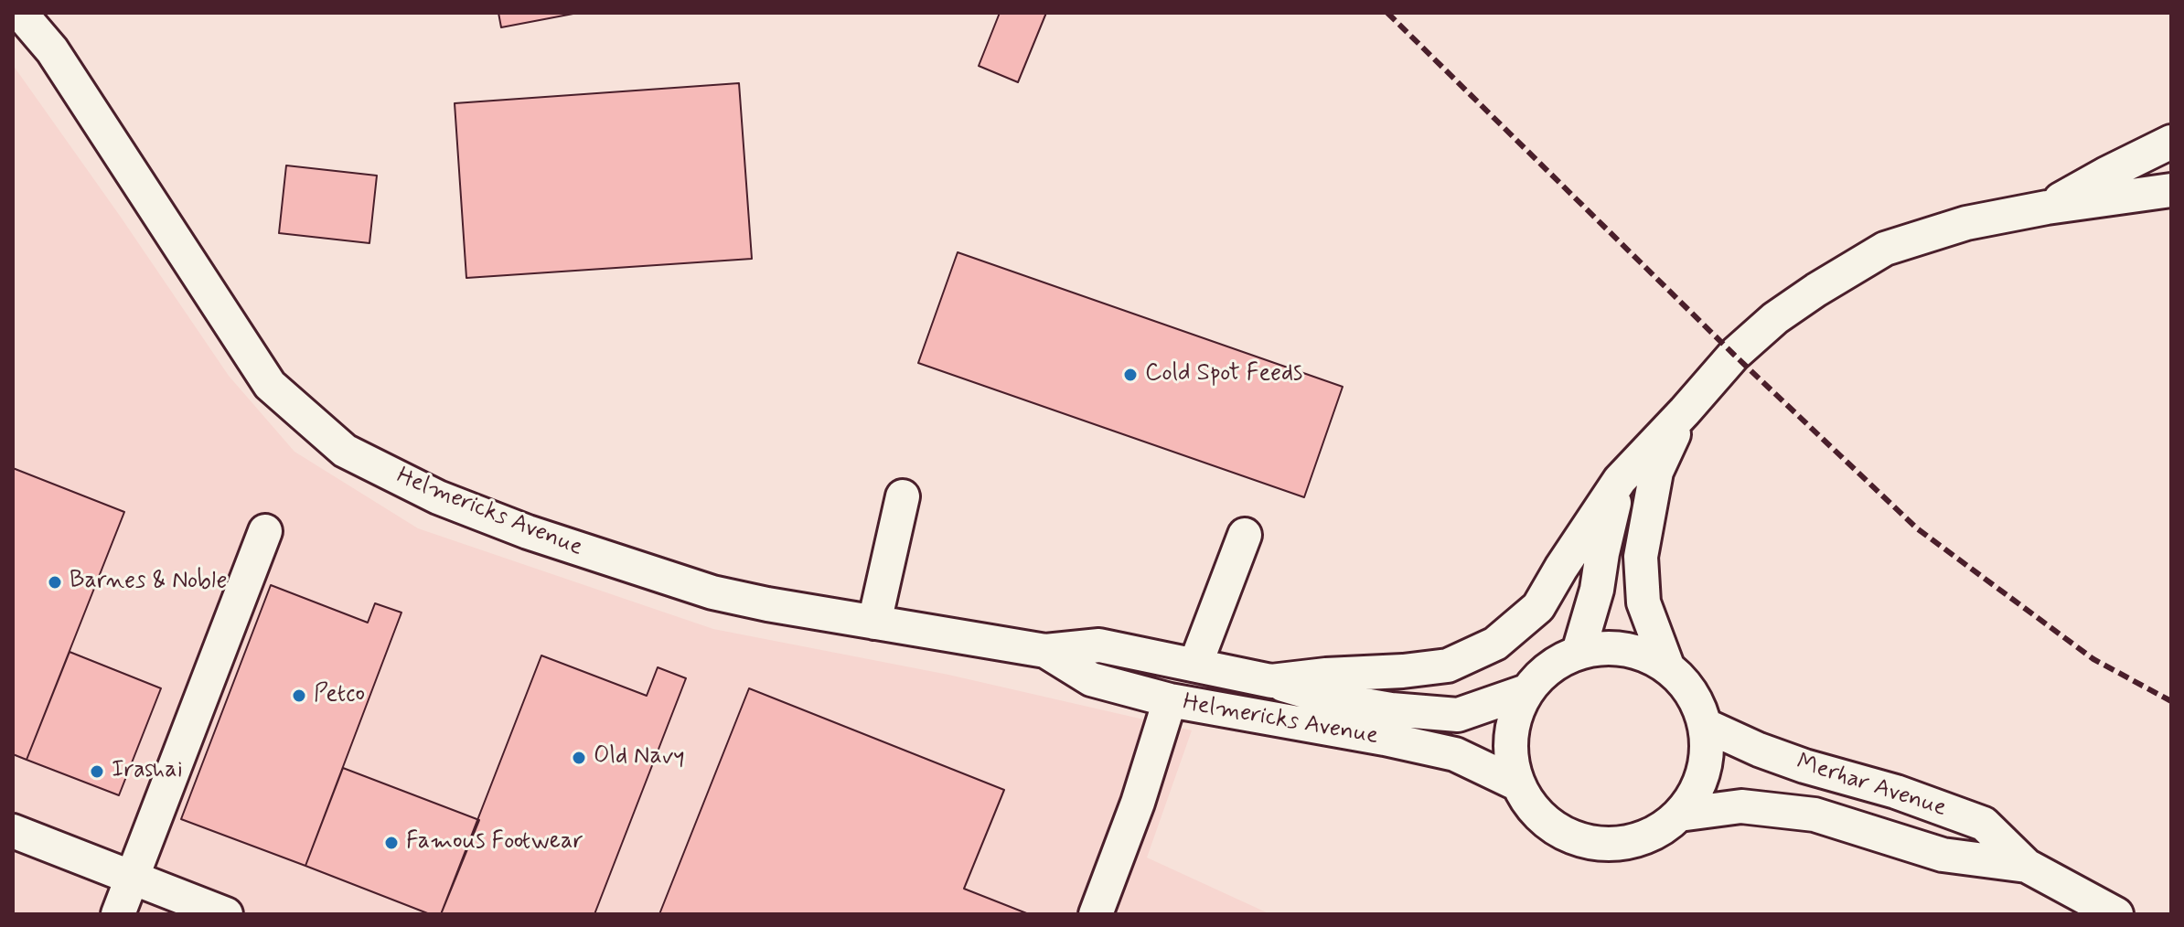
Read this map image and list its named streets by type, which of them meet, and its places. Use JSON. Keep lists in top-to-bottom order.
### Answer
{
  "streets": {
    "street": ["Helmericks Avenue", "Merhar Avenue"]
  },
  "crossings": [
    ["Helmericks Avenue", "Merhar Avenue"]
  ],
  "places": [
    "Cold Spot Feeds",
    "Barnes & Noble",
    "Petco",
    "Old Navy",
    "Irashai",
    "Famous Footwear"
  ]
}
